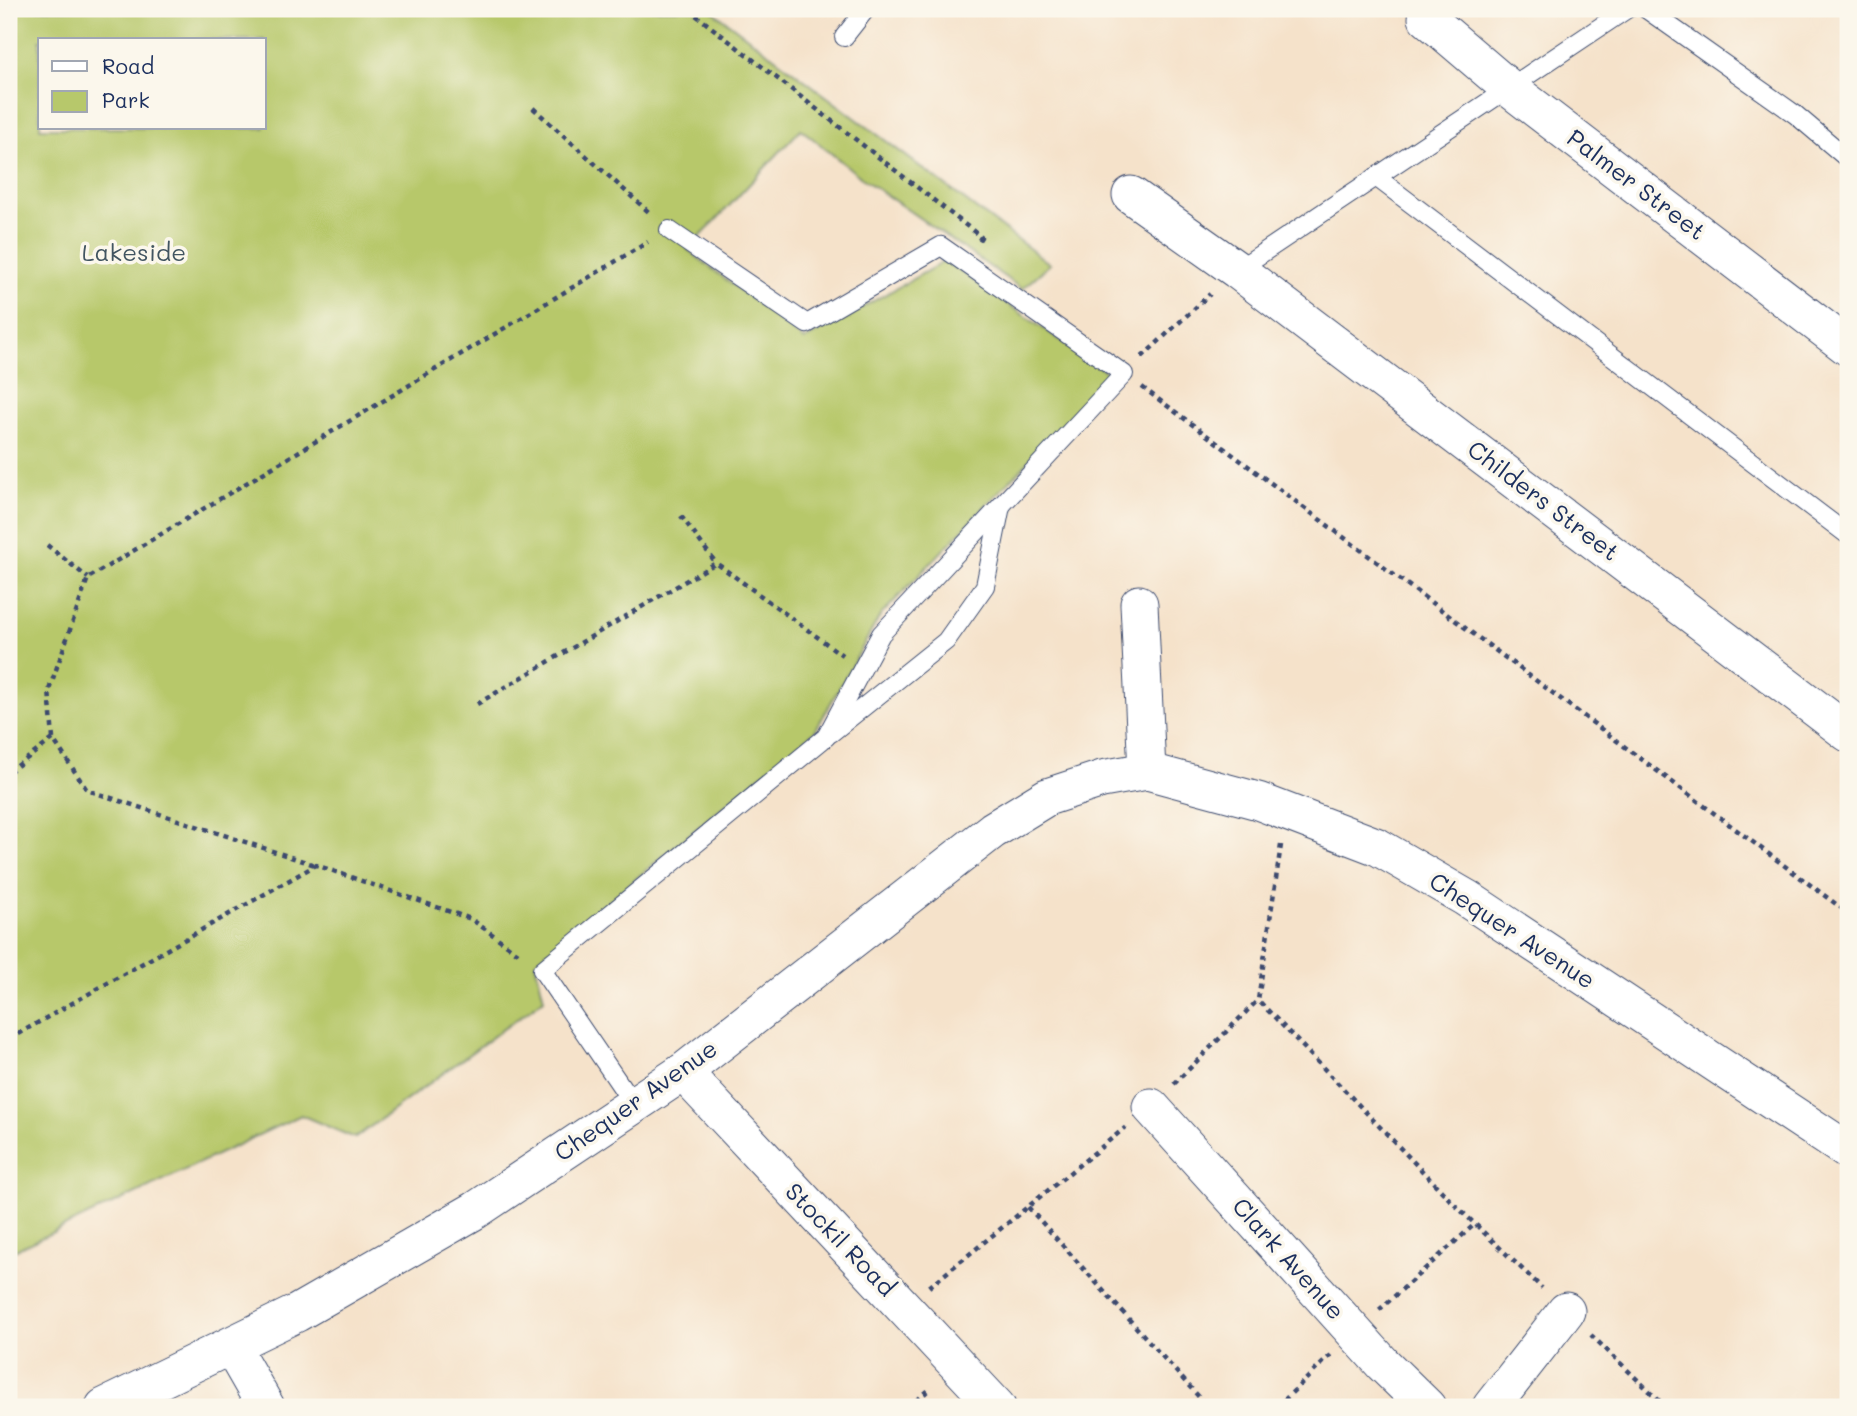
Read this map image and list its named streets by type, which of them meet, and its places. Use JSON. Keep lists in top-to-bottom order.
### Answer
{
  "streets": {
    "street": [
      "Palmer Street",
      "Childers Street",
      "Chequer Avenue",
      "Stockil Road",
      "Clark Avenue"
    ]
  },
  "crossings": [
    ["Chequer Avenue", "Stockil Road"]
  ],
  "parks": ["Lakeside"],
  "legend": ["Road", "Park"]
}
